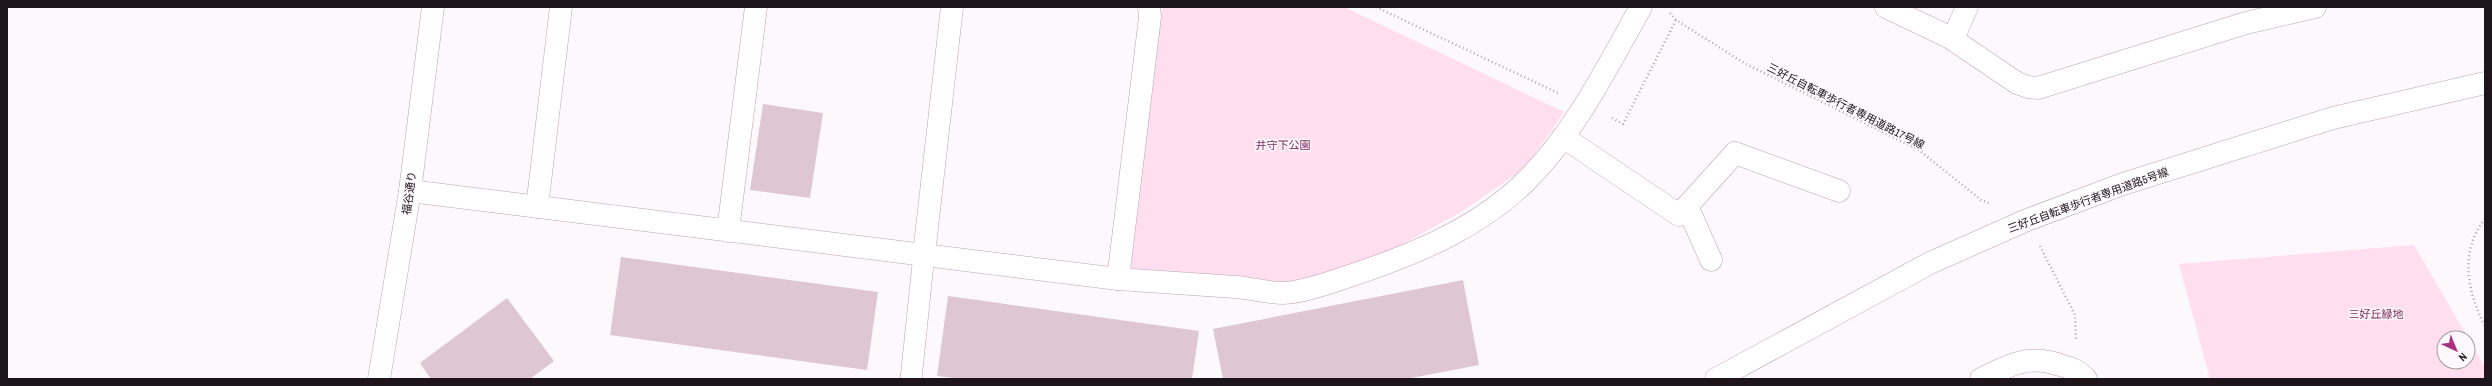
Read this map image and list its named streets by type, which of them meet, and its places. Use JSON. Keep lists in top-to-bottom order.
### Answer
{
  "streets": {
    "street": ["福谷通り", "三好丘自転車歩行者専用道路5号線"],
    "path": ["三好丘自転車歩行者専用道路17号線"]
  },
  "crossings": [
    ["三好丘自転車歩行者専用道路17号線", "三好丘自転車歩行者専用道路5号線"]
  ],
  "parks": ["井守下公園", "三好丘緑地"],
  "north": "bottom right"
}
